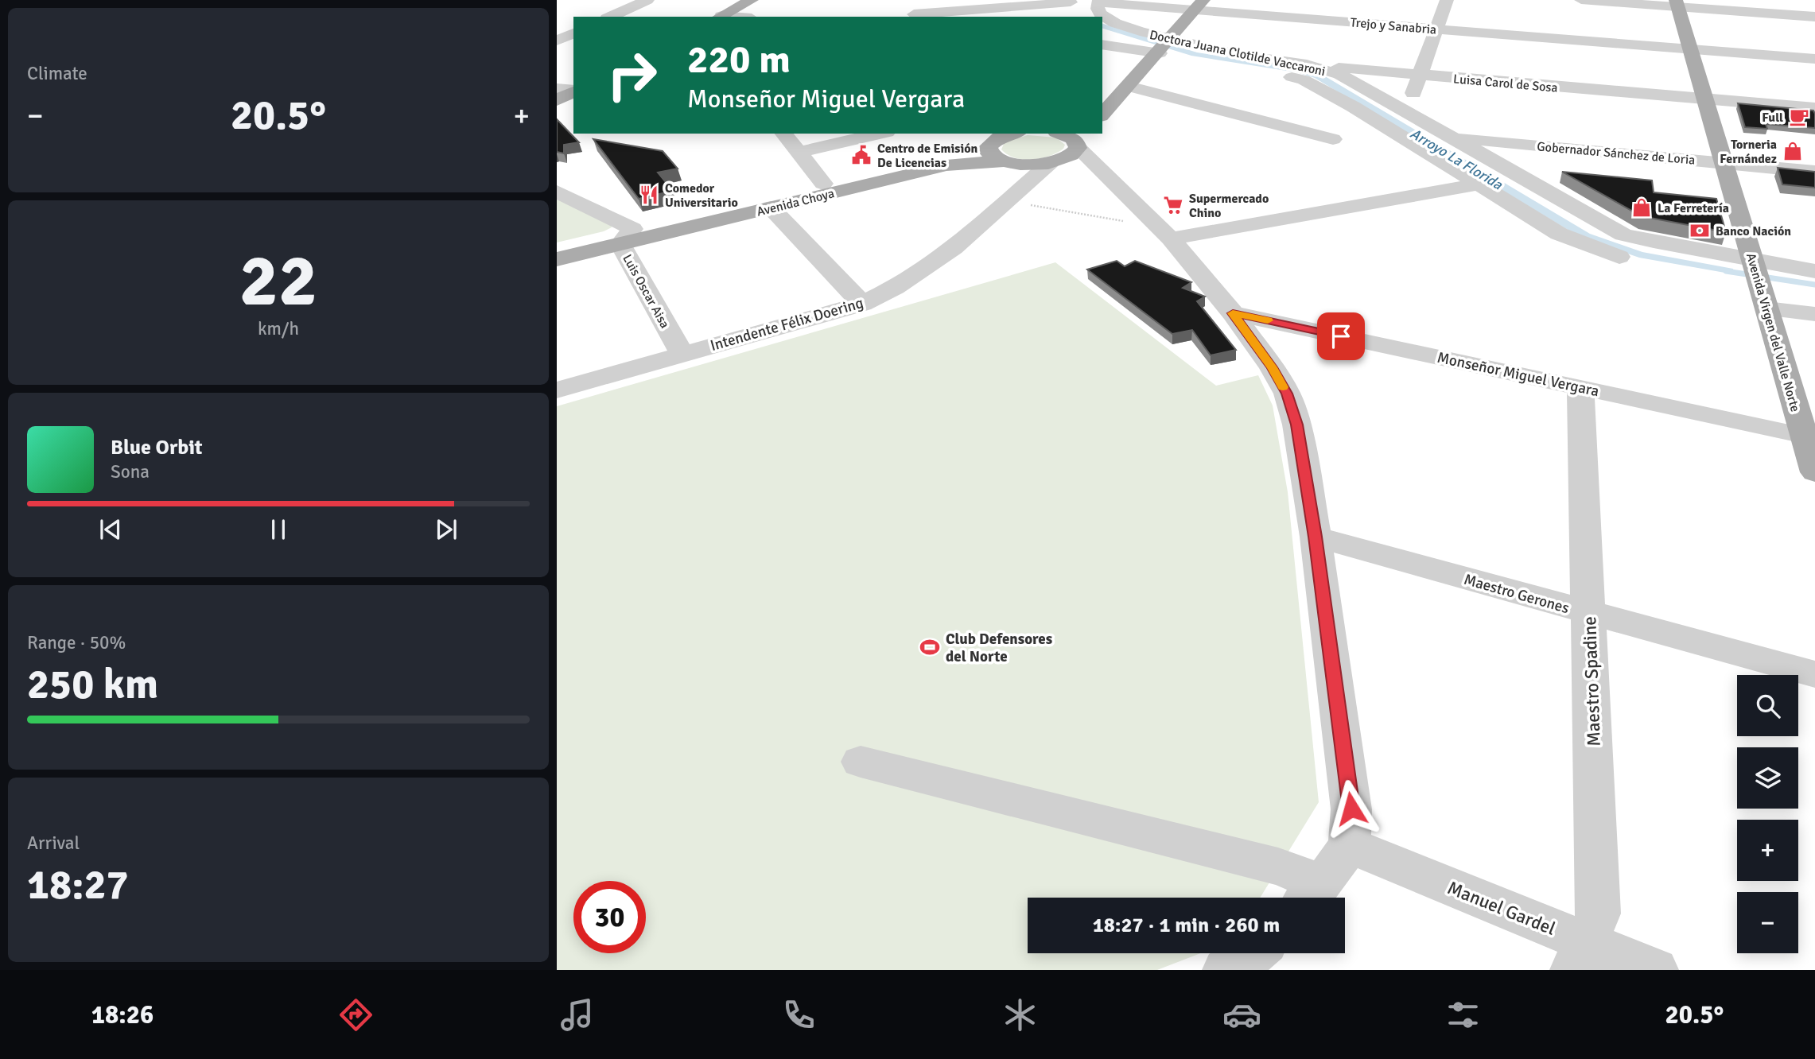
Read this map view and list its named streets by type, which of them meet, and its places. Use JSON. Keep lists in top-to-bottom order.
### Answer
{
  "streets": {
    "main road": ["Avenida Choya", "Avenida Virgen del Valle Norte"],
    "street": [
      "Trejo y Sanabria",
      "Doctora Juana Clotilde Vaccaroni",
      "Luisa Carol de Sosa",
      "Gobernador Sánchez de Loria",
      "Luis Oscar Aisa",
      "Intendente Félix Doering",
      "Monseñor Miguel Vergara",
      "Maestro Gerones",
      "Maestro Spadine",
      "Manuel Gardel"
    ]
  },
  "crossings": [
    ["Trejo y Sanabria", "Doctora Juana Clotilde Vaccaroni"],
    ["Trejo y Sanabria", "Avenida Virgen del Valle Norte"],
    ["Doctora Juana Clotilde Vaccaroni", "Luisa Carol de Sosa"],
    ["Doctora Juana Clotilde Vaccaroni", "Gobernador Sánchez de Loria"],
    ["Doctora Juana Clotilde Vaccaroni", "Avenida Virgen del Valle Norte"],
    ["Luisa Carol de Sosa", "Avenida Virgen del Valle Norte"],
    ["Gobernador Sánchez de Loria", "Avenida Virgen del Valle Norte"],
    ["Avenida Choya", "Luis Oscar Aisa"],
    ["Avenida Choya", "Intendente Félix Doering"],
    ["Luis Oscar Aisa", "Intendente Félix Doering"],
    ["Avenida Virgen del Valle Norte", "Monseñor Miguel Vergara"],
    ["Monseñor Miguel Vergara", "Maestro Spadine"],
    ["Maestro Gerones", "Maestro Spadine"],
    ["Maestro Spadine", "Manuel Gardel"]
  ],
  "water": ["Arroyo La Florida"],
  "places": {
    "cafe": ["Full"],
    "shop": ["Torneria Fernández", "La Ferretería"],
    "public building": ["Centro de Emisión De Licencias"],
    "restaurant": ["Comedor Universitario"],
    "supermarket": ["Supermercado Chino"],
    "bank": ["Banco Nación"],
    "sports": ["Club Defensores del Norte"]
  },
  "page": {
    "tile": [
      "Climate",
      ["22", "km/h"],
      ["Range · 50%", "250 km"],
      ["Arrival", "18:27"]
    ],
    "turn": ["220 m", "Monseñor Miguel Vergara"],
    "heat": ["−", "20.5°", "+"],
    "song": ["Blue Orbit", "Sona"],
    "map_buttons": ["+", "−"],
    "limit": "30",
    "trip": "18:27 · 1 min · 260 m",
    "tabs": ["18:26", "20.5°"]
  }
}
